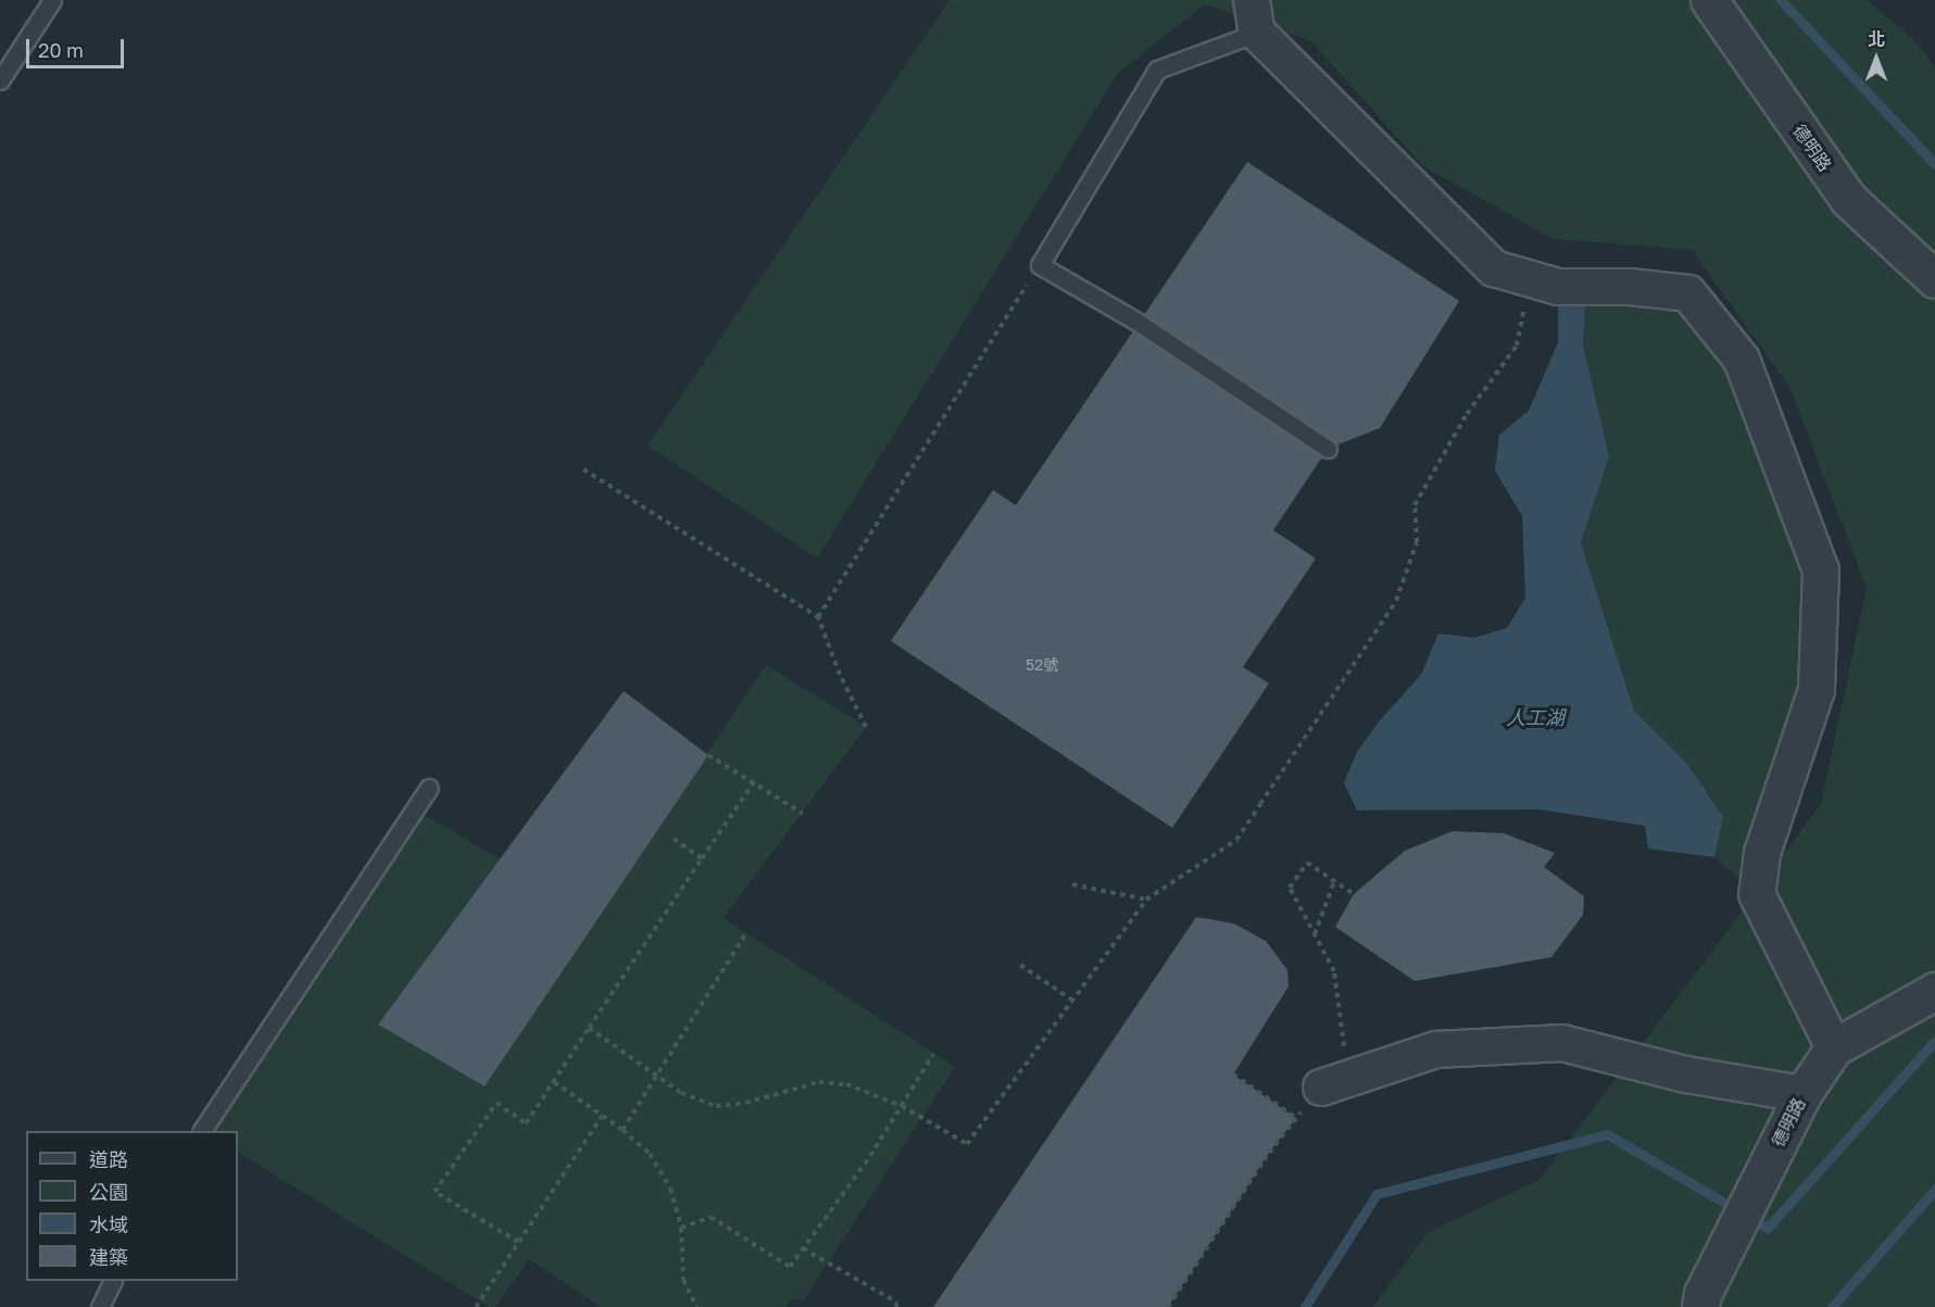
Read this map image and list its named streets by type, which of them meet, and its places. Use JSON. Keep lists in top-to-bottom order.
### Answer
{
  "streets": {
    "street": ["德明路"]
  },
  "water": ["人工湖"],
  "house_numbers": ["52號"],
  "legend": [
    "道路",
    "公園",
    "水域",
    "建築"
  ],
  "scale_bar": "20 m",
  "north": "top"
}
